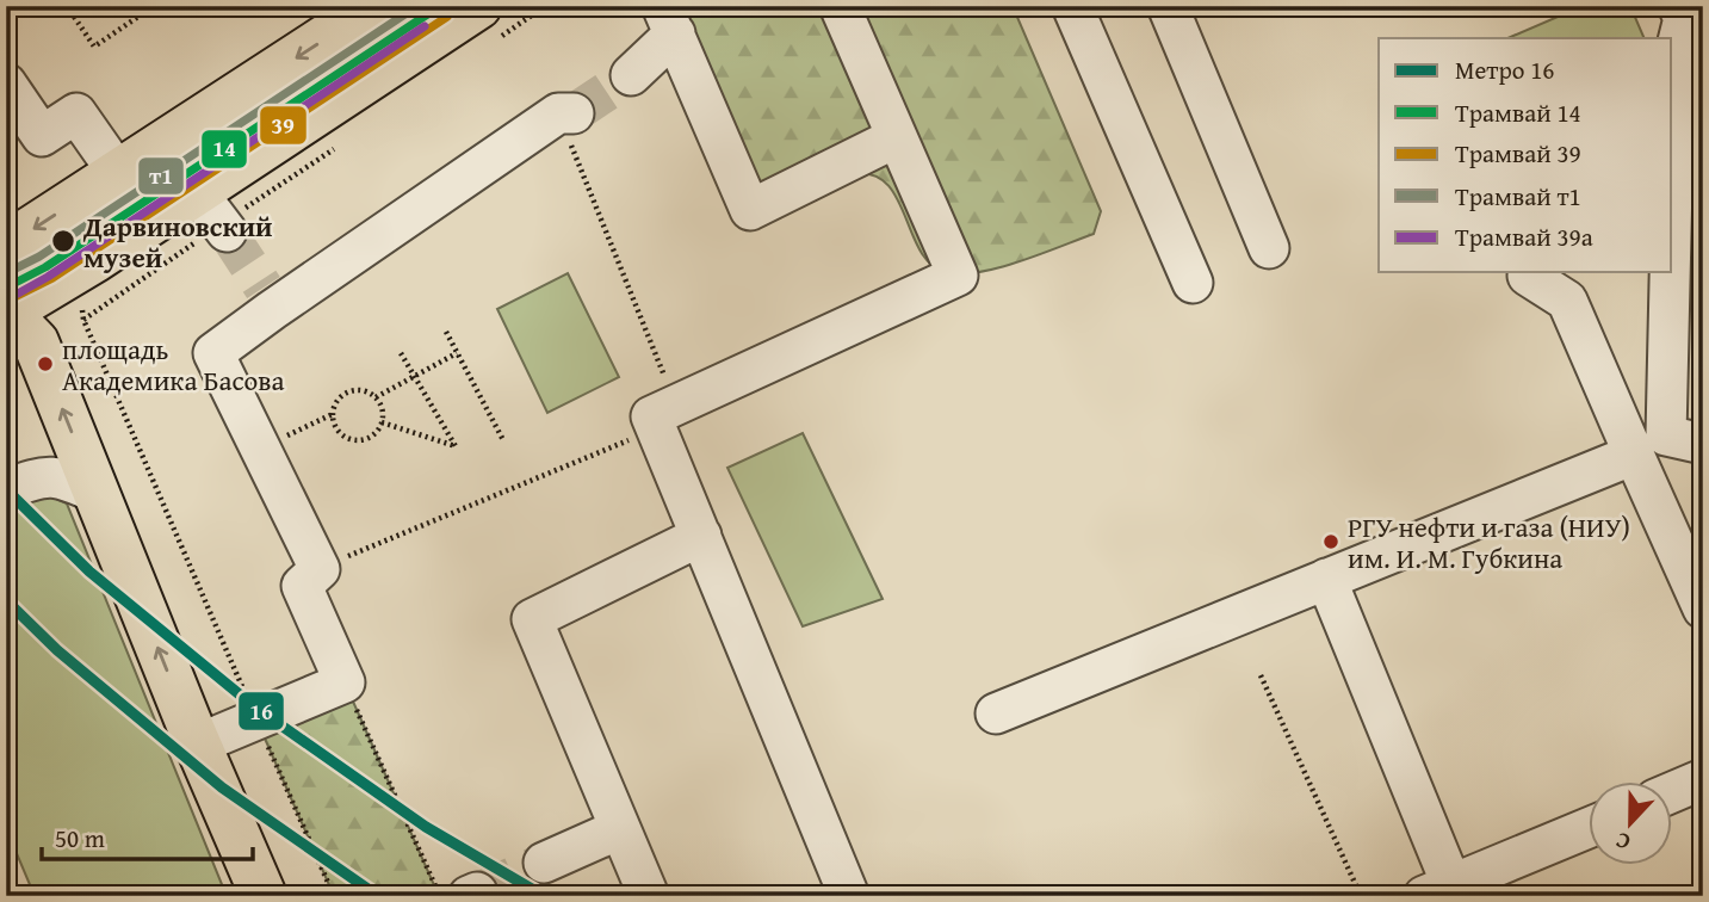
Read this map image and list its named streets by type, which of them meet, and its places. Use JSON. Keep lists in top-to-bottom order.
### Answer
{
  "places": ["Дарвиновский музей", "площадь Академика Басова", "РГУ нефти и газа (НИУ) им. И. М. Губкина"],
  "lines": [
    "tram line 14",
    "tram line т1",
    "tram line 39",
    "tram line 39а",
    "metro line 16"
  ],
  "legend": [
    "Метро 16",
    "Трамвай 14",
    "Трамвай 39",
    "Трамвай т1",
    "Трамвай 39а"
  ],
  "scale_bar": "50 m",
  "north": "bottom"
}
